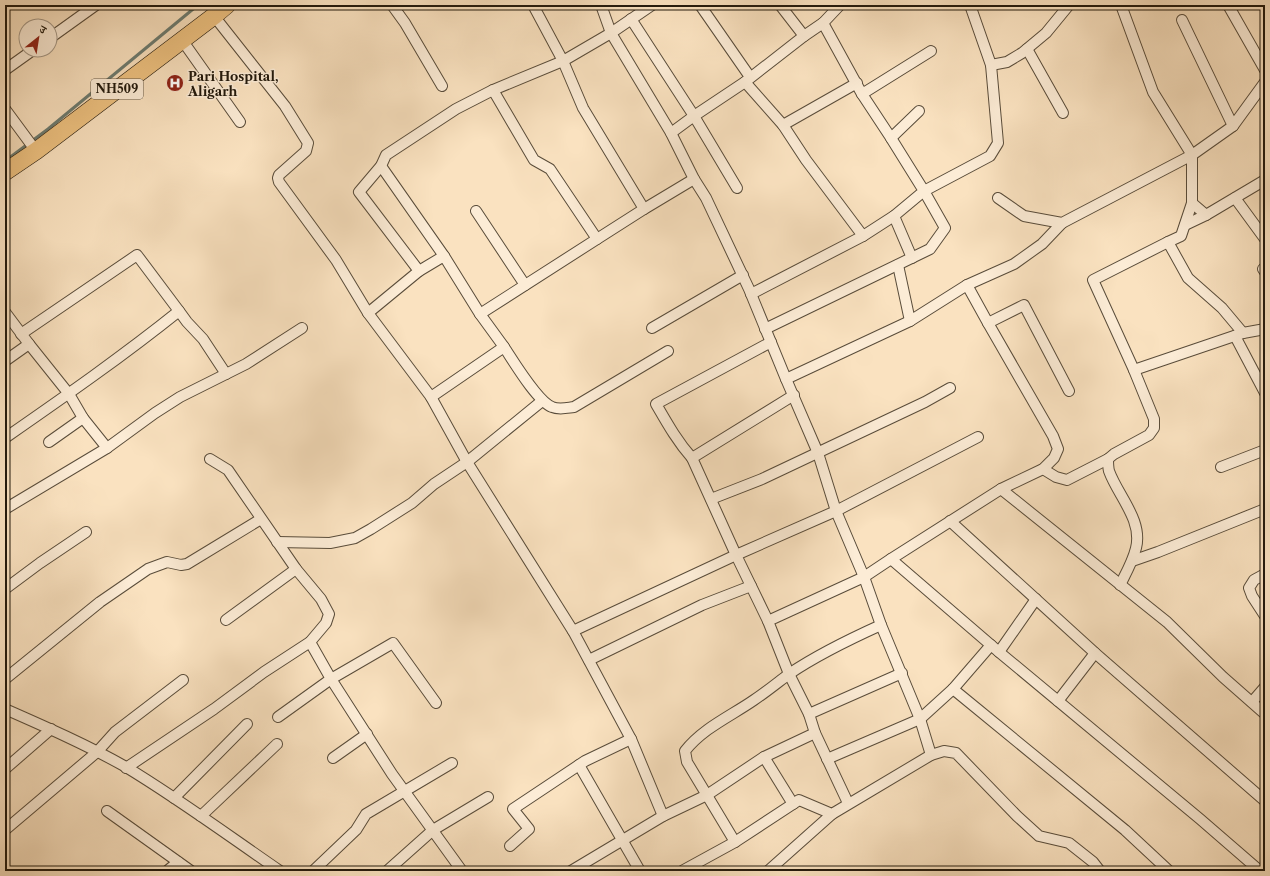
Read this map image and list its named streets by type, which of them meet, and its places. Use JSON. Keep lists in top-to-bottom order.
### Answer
{
  "streets": {
    "highway": ["NH509"]
  },
  "places": {
    "hospital": ["Pari Hospital, Aligarh"]
  },
  "north": "top right"
}
